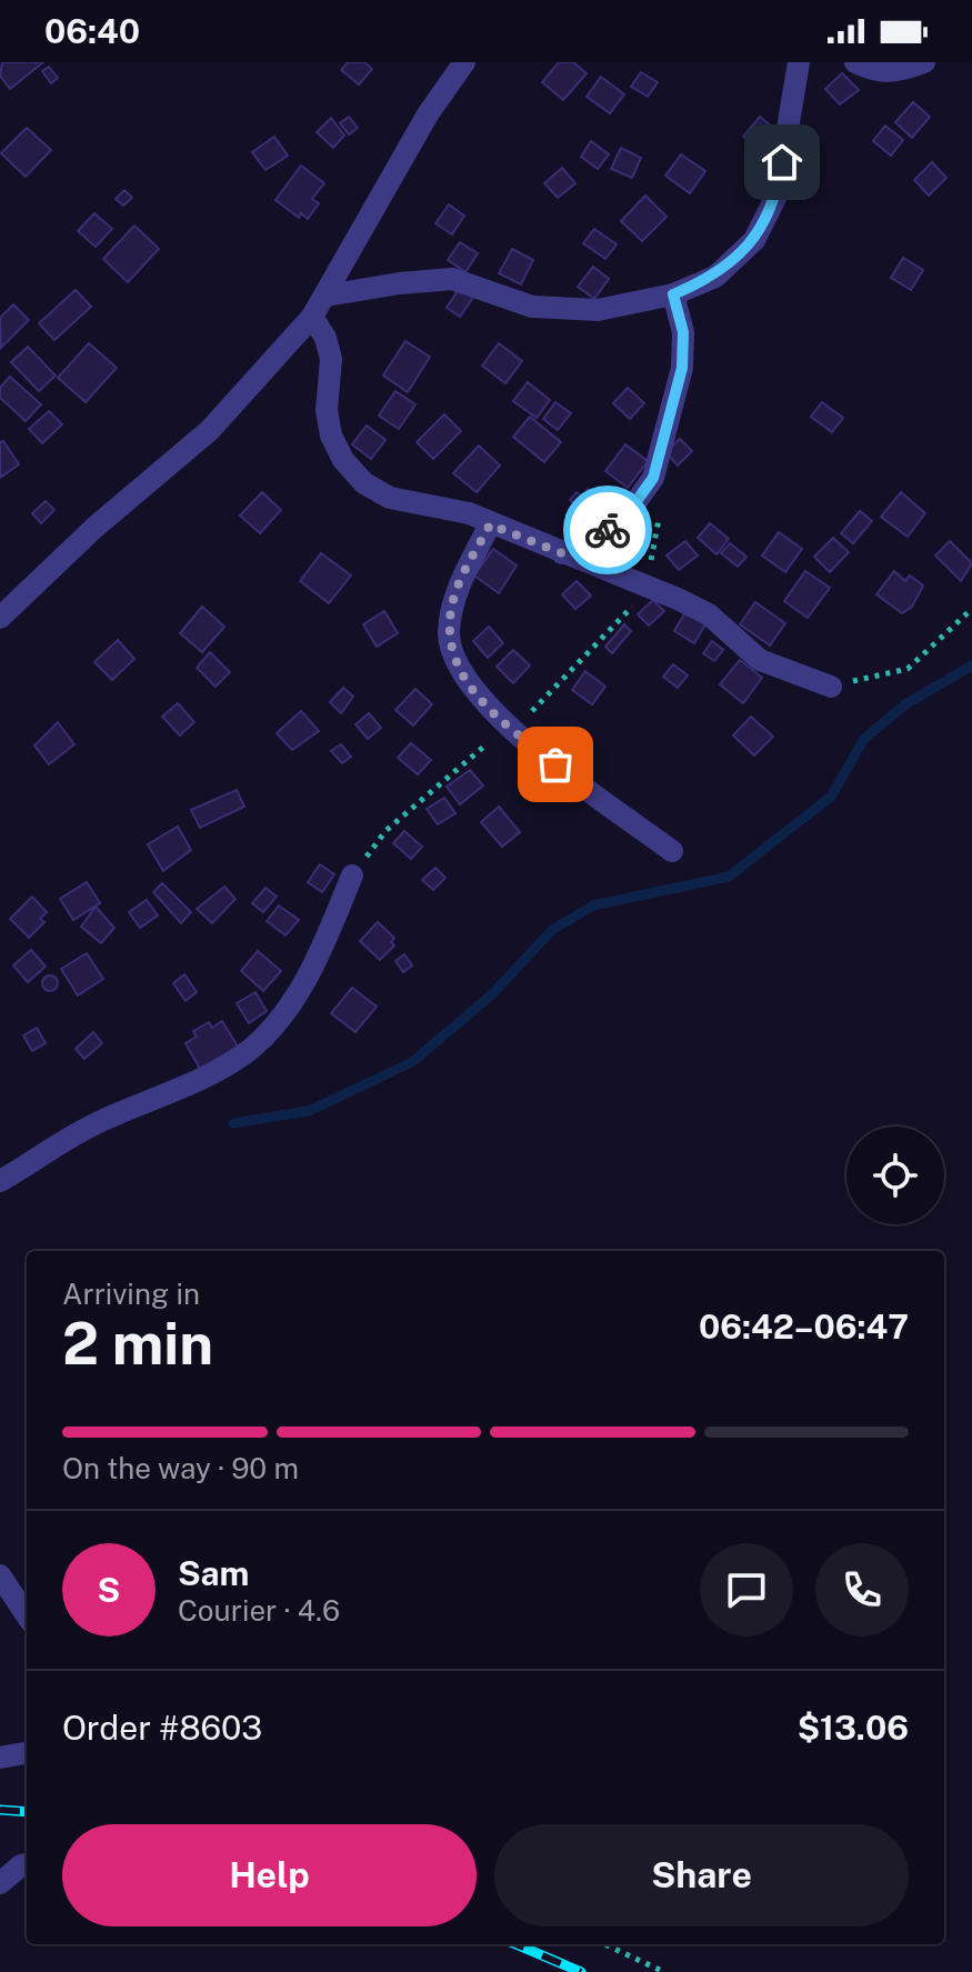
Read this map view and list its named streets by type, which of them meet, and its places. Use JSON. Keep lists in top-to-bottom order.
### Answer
{
  "page": {
    "status": "06:40",
    "heading": ["2 min", "Arriving in", "06:42–06:47"],
    "panel": [
      "Sam",
      "Courier · 4.6",
      "Order #8603",
      "$13.06"
    ],
    "bar": "On the way · 90 m",
    "round": "S",
    "buttons": ["Help", "Share"]
  }
}
